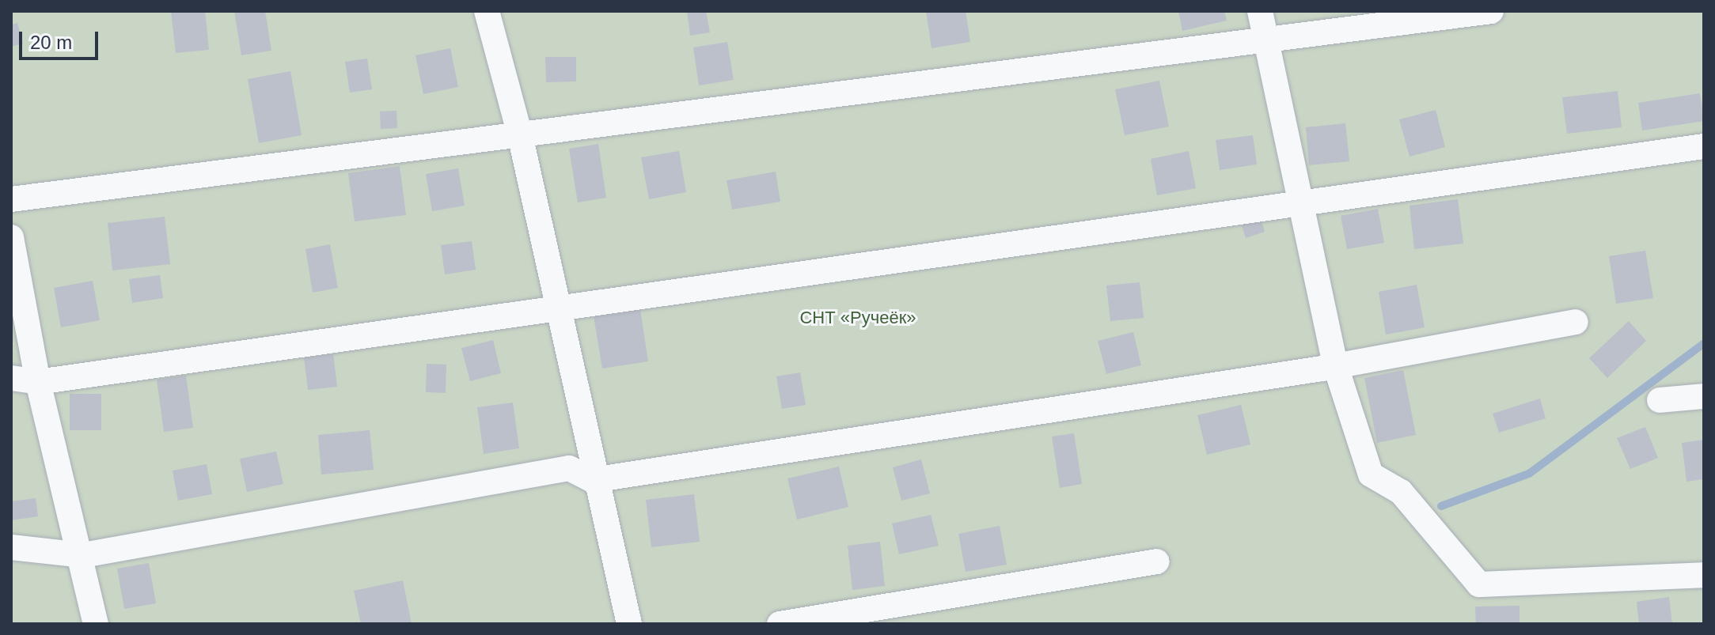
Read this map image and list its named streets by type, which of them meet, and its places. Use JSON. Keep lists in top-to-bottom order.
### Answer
{
  "parks": ["СНТ «Ручеёк»"],
  "scale_bar": "20 m"
}
